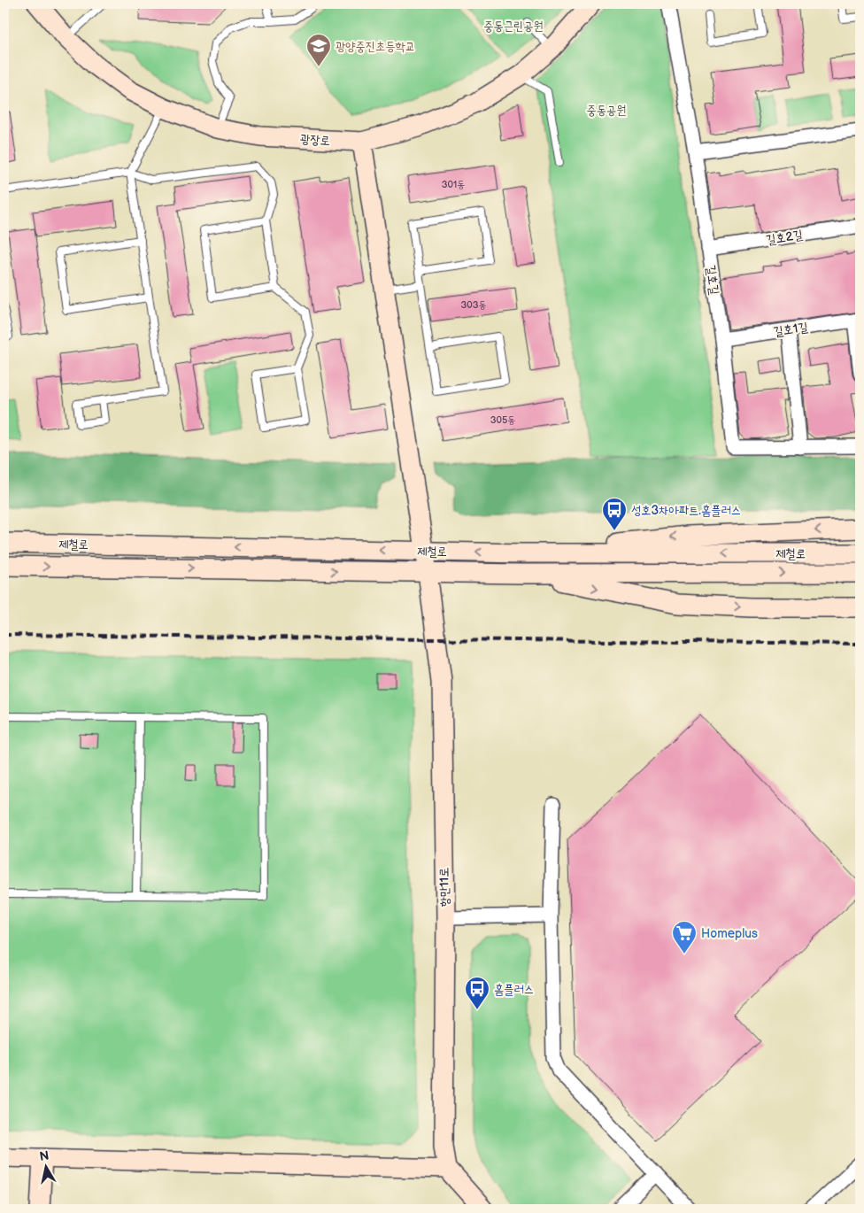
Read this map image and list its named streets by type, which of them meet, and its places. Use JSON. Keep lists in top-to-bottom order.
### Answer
{
  "streets": {
    "main road": ["광장로", "제철로", "항만11로"],
    "street": ["길호2길", "길호길", "길호1길"]
  },
  "crossings": [
    ["광장로", "항만11로"],
    ["길호2길", "길호길"],
    ["길호길", "길호1길"],
    ["제철로", "항만11로"]
  ],
  "parks": ["중동근린공원", "중동공원"],
  "places": {
    "school or university": ["광양중진초등학교"],
    "bus stop": ["성호3차아파트.홈플러스", "홈플러스"],
    "supermarket": ["Homeplus"]
  },
  "house_numbers": ["301동", "303동", "305동"],
  "north": "top"
}
